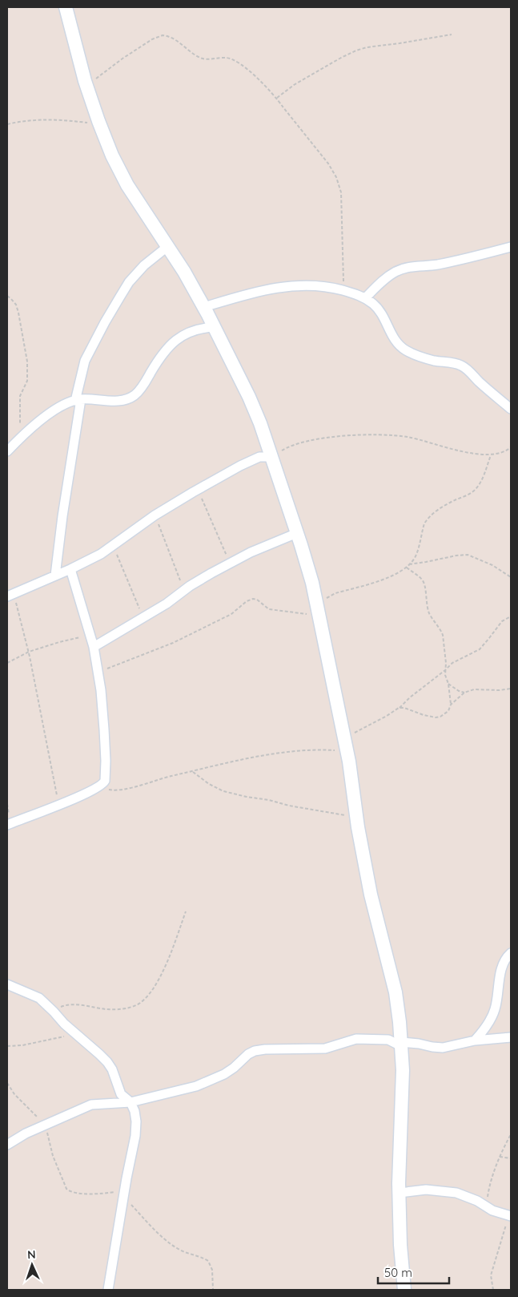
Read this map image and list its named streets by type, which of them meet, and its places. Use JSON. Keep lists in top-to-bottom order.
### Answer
{
  "scale_bar": "50 m",
  "north": "top"
}
